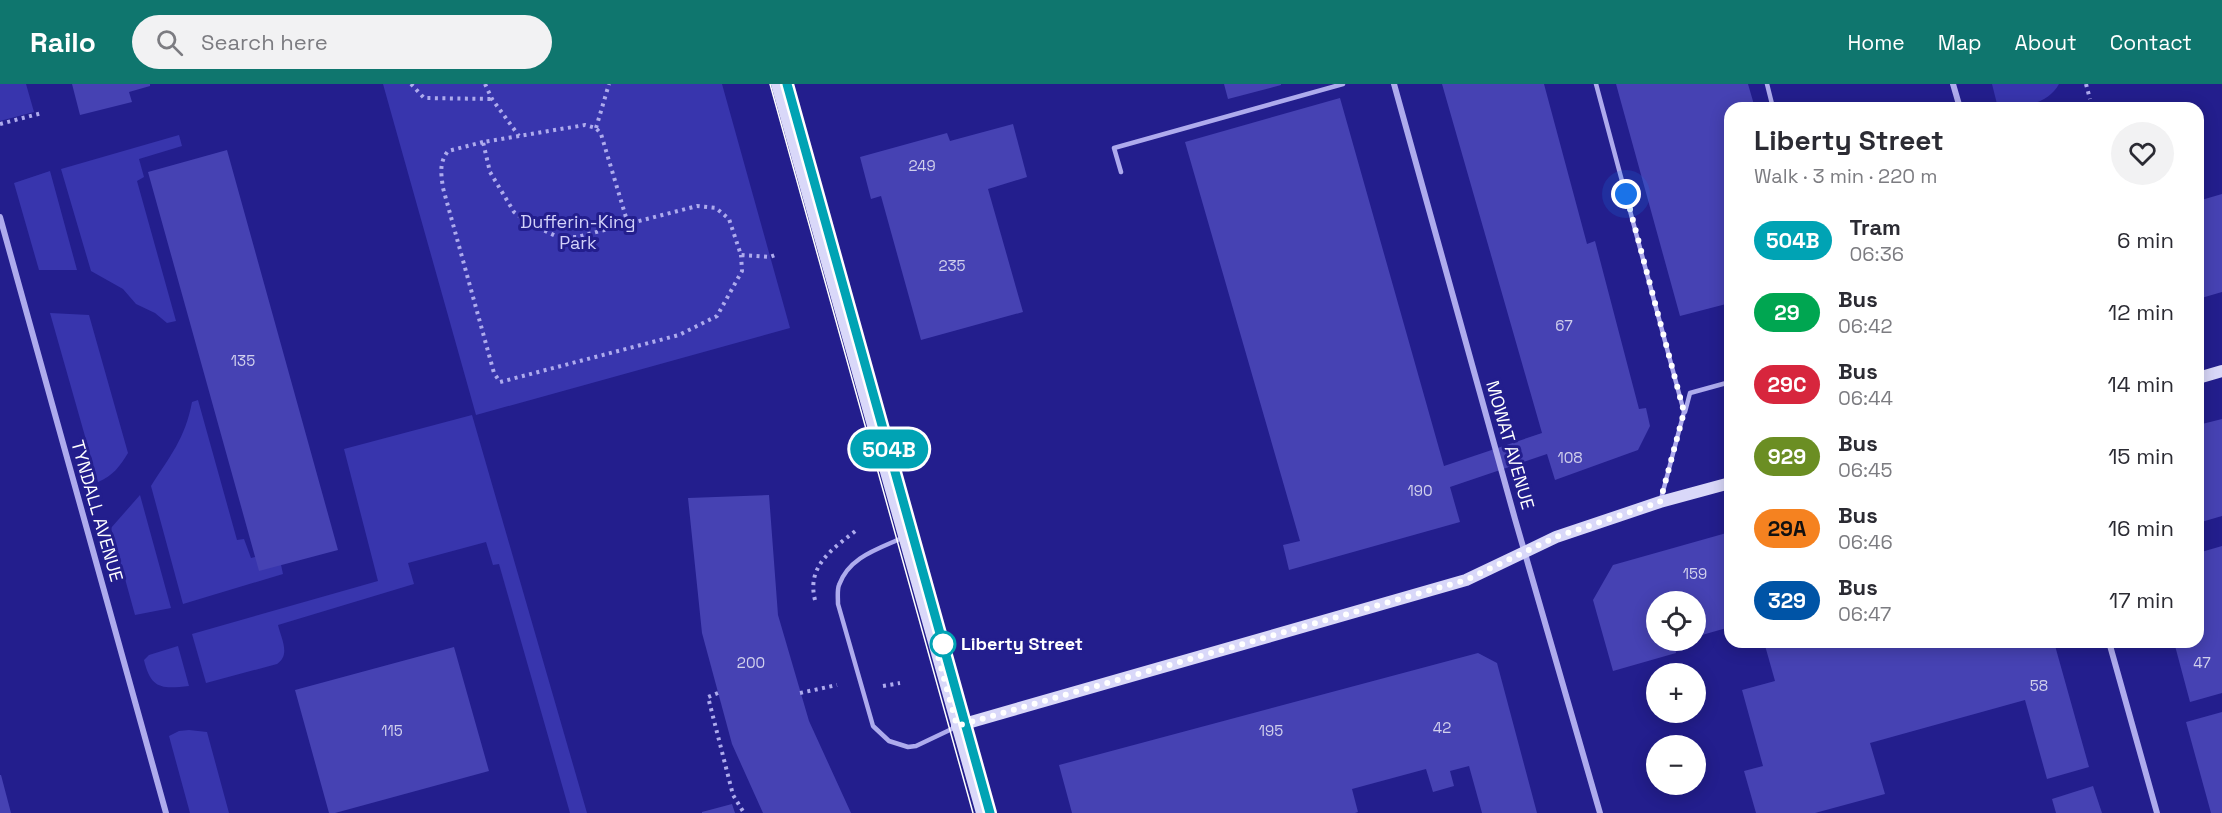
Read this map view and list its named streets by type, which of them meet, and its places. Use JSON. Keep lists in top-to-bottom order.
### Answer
{
  "streets": {
    "street": ["MOWAT AVENUE", "TYNDALL AVENUE"]
  },
  "parks": ["Dufferin-King Park"],
  "places": ["Liberty Street"],
  "lines": ["tram line 504B"],
  "house_numbers": [
    "249",
    "235",
    "67",
    "135",
    "108",
    "190",
    "159",
    "200",
    "47",
    "58",
    "42",
    "115",
    "195"
  ],
  "page": {
    "header": "Railo",
    "search": "Search here",
    "nav": [
      "Home",
      "Map",
      "About",
      "Contact"
    ],
    "on_map": "504B",
    "heading": ["Liberty Street", "Walk · 3 min · 220 m"],
    "list": [
      {
        "mark": "504B",
        "name": "Tram",
        "note": "06:36",
        "value": "6 min"
      },
      {
        "mark": "29",
        "name": "Bus",
        "note": "06:42",
        "value": "12 min"
      },
      {
        "mark": "29C",
        "name": "Bus",
        "note": "06:44",
        "value": "14 min"
      },
      {
        "mark": "929",
        "name": "Bus",
        "note": "06:45",
        "value": "15 min"
      },
      {
        "mark": "29A",
        "name": "Bus",
        "note": "06:46",
        "value": "16 min"
      },
      {
        "mark": "329",
        "name": "Bus",
        "note": "06:47",
        "value": "17 min"
      }
    ],
    "map_buttons": ["+", "−"]
  }
}
